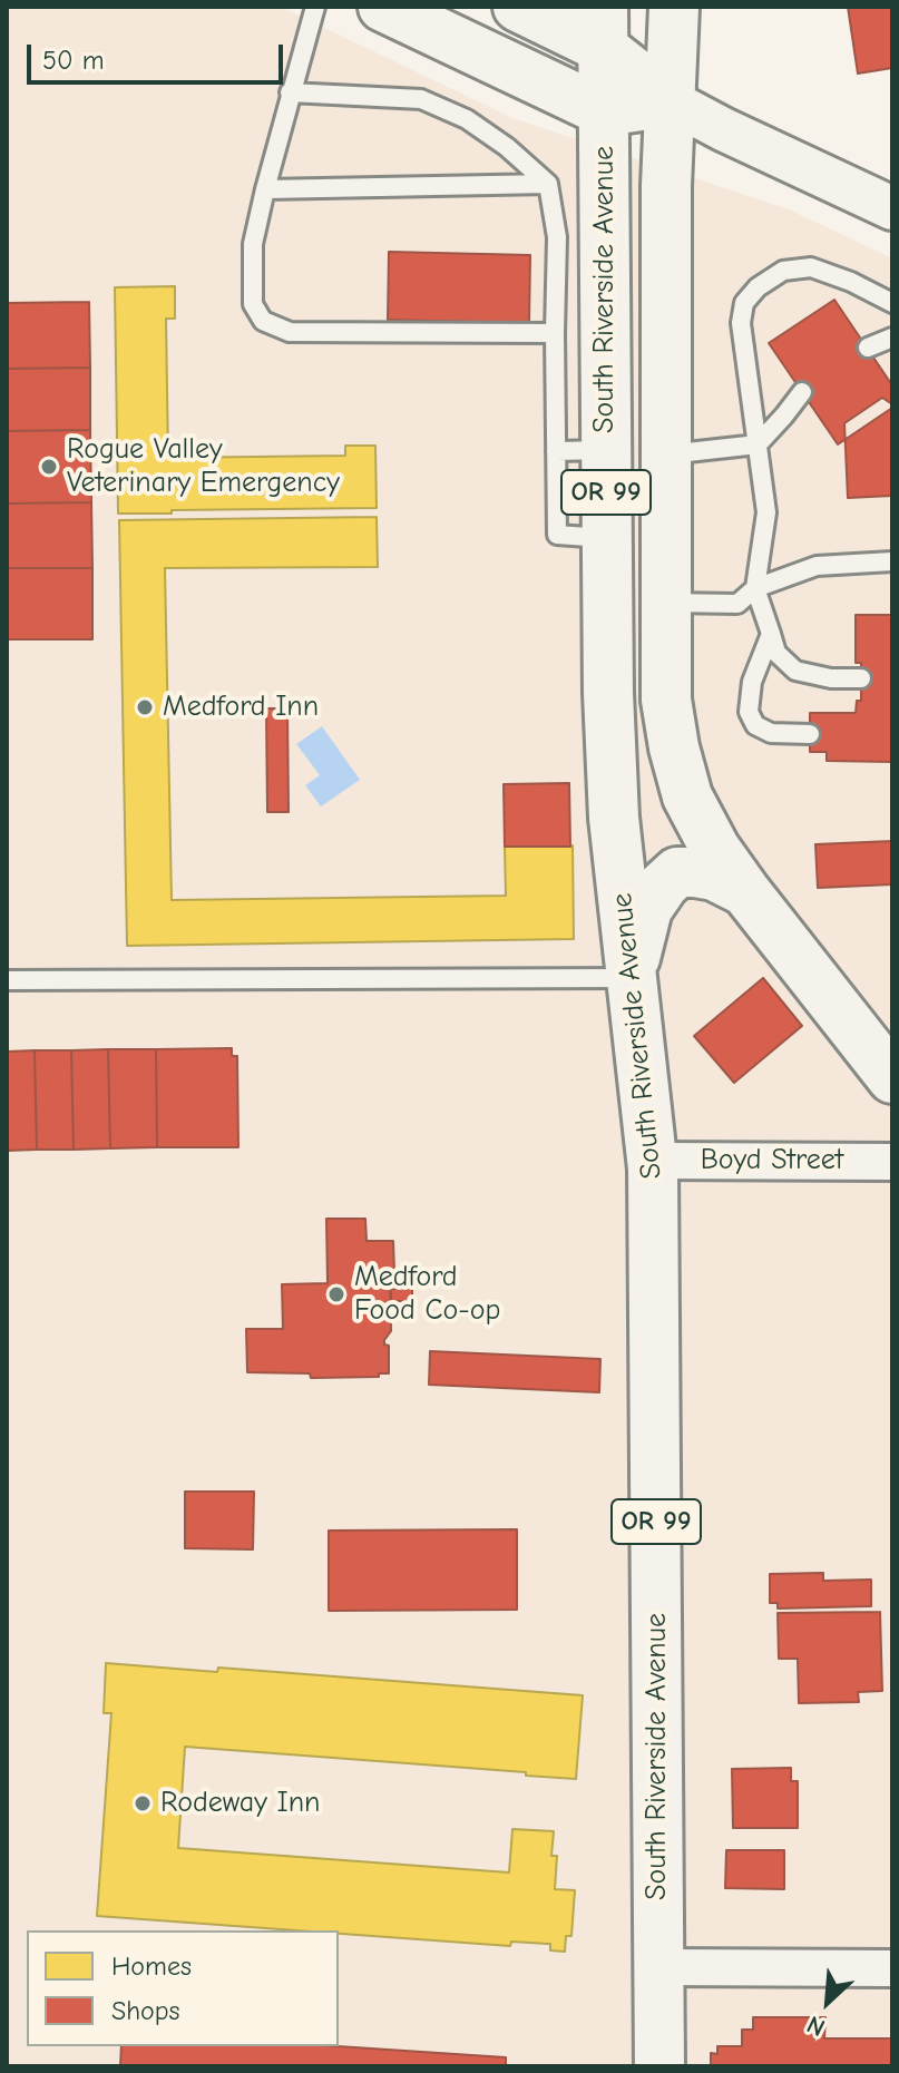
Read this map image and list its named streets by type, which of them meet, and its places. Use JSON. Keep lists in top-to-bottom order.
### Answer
{
  "streets": {
    "main road": ["South Riverside Avenue", "OR 99"],
    "street": ["Boyd Street"]
  },
  "crossings": [
    ["South Riverside Avenue", "Boyd Street"]
  ],
  "places": [
    "Rogue Valley Veterinary Emergency",
    "Medford Inn",
    "Medford Food Co-op",
    "Rodeway Inn"
  ],
  "legend": ["Homes", "Shops"],
  "scale_bar": "50 m",
  "north": "bottom left"
}
